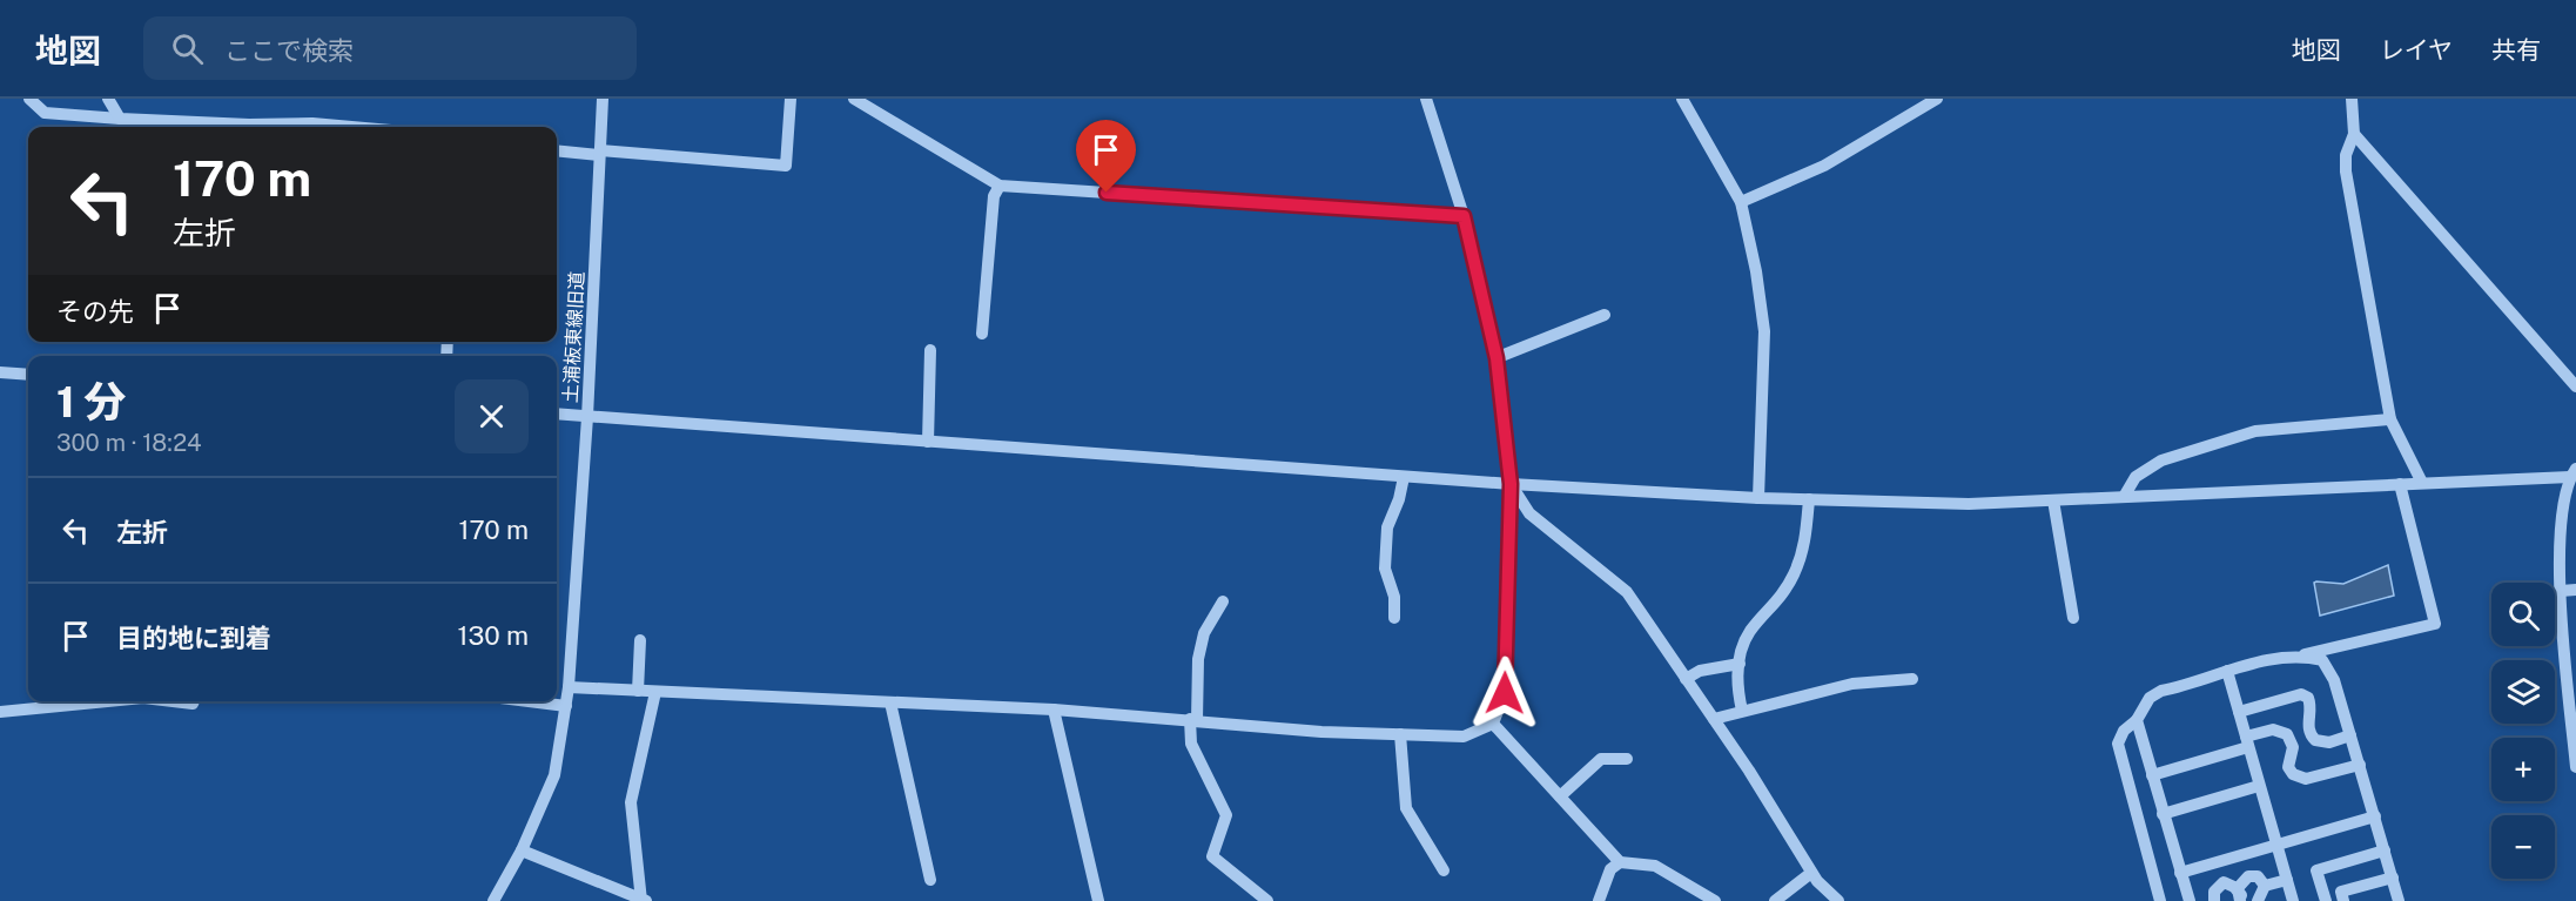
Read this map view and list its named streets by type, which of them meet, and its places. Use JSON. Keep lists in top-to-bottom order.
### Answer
{
  "streets": {
    "street": ["土浦板東線旧道"]
  },
  "page": {
    "header": "地図",
    "search": "ここで検索",
    "nav": ["地図", "レイヤ", "共有"],
    "turn": ["170 m", "左折"],
    "then": "その先",
    "heading": ["1 分", "300 m · 18:24"],
    "list": [
      {
        "name": "左折",
        "value": "170 m"
      },
      {
        "name": "目的地に到着",
        "value": "130 m"
      }
    ],
    "map_buttons": ["+", "−"]
  }
}
